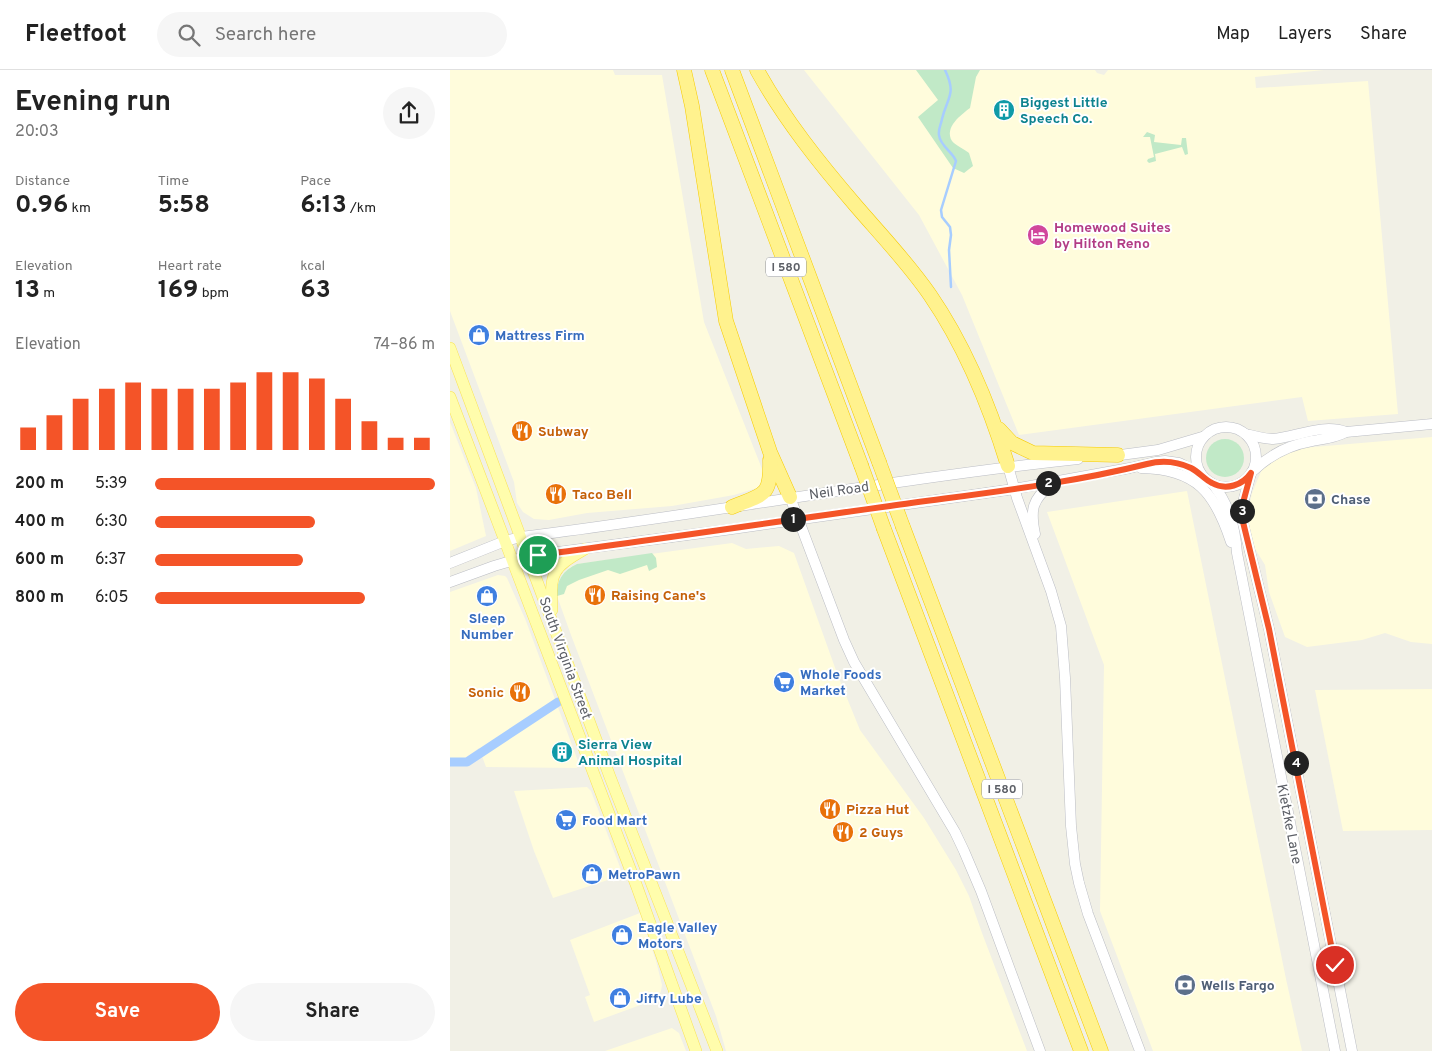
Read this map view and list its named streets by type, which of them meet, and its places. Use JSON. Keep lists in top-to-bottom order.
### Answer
{
  "streets": {
    "highway": ["I 580"],
    "main road": ["Neil Road", "South Virginia Street", "Kietzke Lane"]
  },
  "crossings": [
    ["Neil Road", "South Virginia Street"],
    ["Neil Road", "Kietzke Lane"]
  ],
  "places": {
    "building": ["Biggest Little Speech Co.", "Sierra View Animal Hospital"],
    "hotel": ["Homewood Suites by Hilton Reno"],
    "shop": [
      "Mattress Firm",
      "Sleep Number",
      "MetroPawn",
      "Eagle Valley Motors",
      "Jiffy Lube"
    ],
    "restaurant": [
      "Subway",
      "Taco Bell",
      "Raising Cane's",
      "Sonic",
      "Pizza Hut",
      "2 Guys"
    ],
    "bank": ["Chase", "Wells Fargo"],
    "supermarket": ["Whole Foods Market", "Food Mart"]
  },
  "page": {
    "header": "Fleetfoot",
    "search": "Search here",
    "nav": ["Map", "Layers", "Share"],
    "heading": ["Evening run", "20:03"],
    "stats": [
      ["Distance", "0.96 km"],
      ["Time", "5:58"],
      ["Pace", "6:13 /km"],
      ["Elevation", "13 m"],
      ["Heart rate", "169 bpm"],
      ["kcal", "63"]
    ],
    "chart": ["Elevation", "74–86 m"],
    "list": [
      {
        "name": "200 m",
        "note": "5:39"
      },
      {
        "name": "400 m",
        "note": "6:30"
      },
      {
        "name": "600 m",
        "note": "6:37"
      },
      {
        "name": "800 m",
        "note": "6:05"
      }
    ],
    "pins": [
      "2",
      "3",
      "1",
      "4"
    ],
    "buttons": ["Save", "Share"]
  }
}
